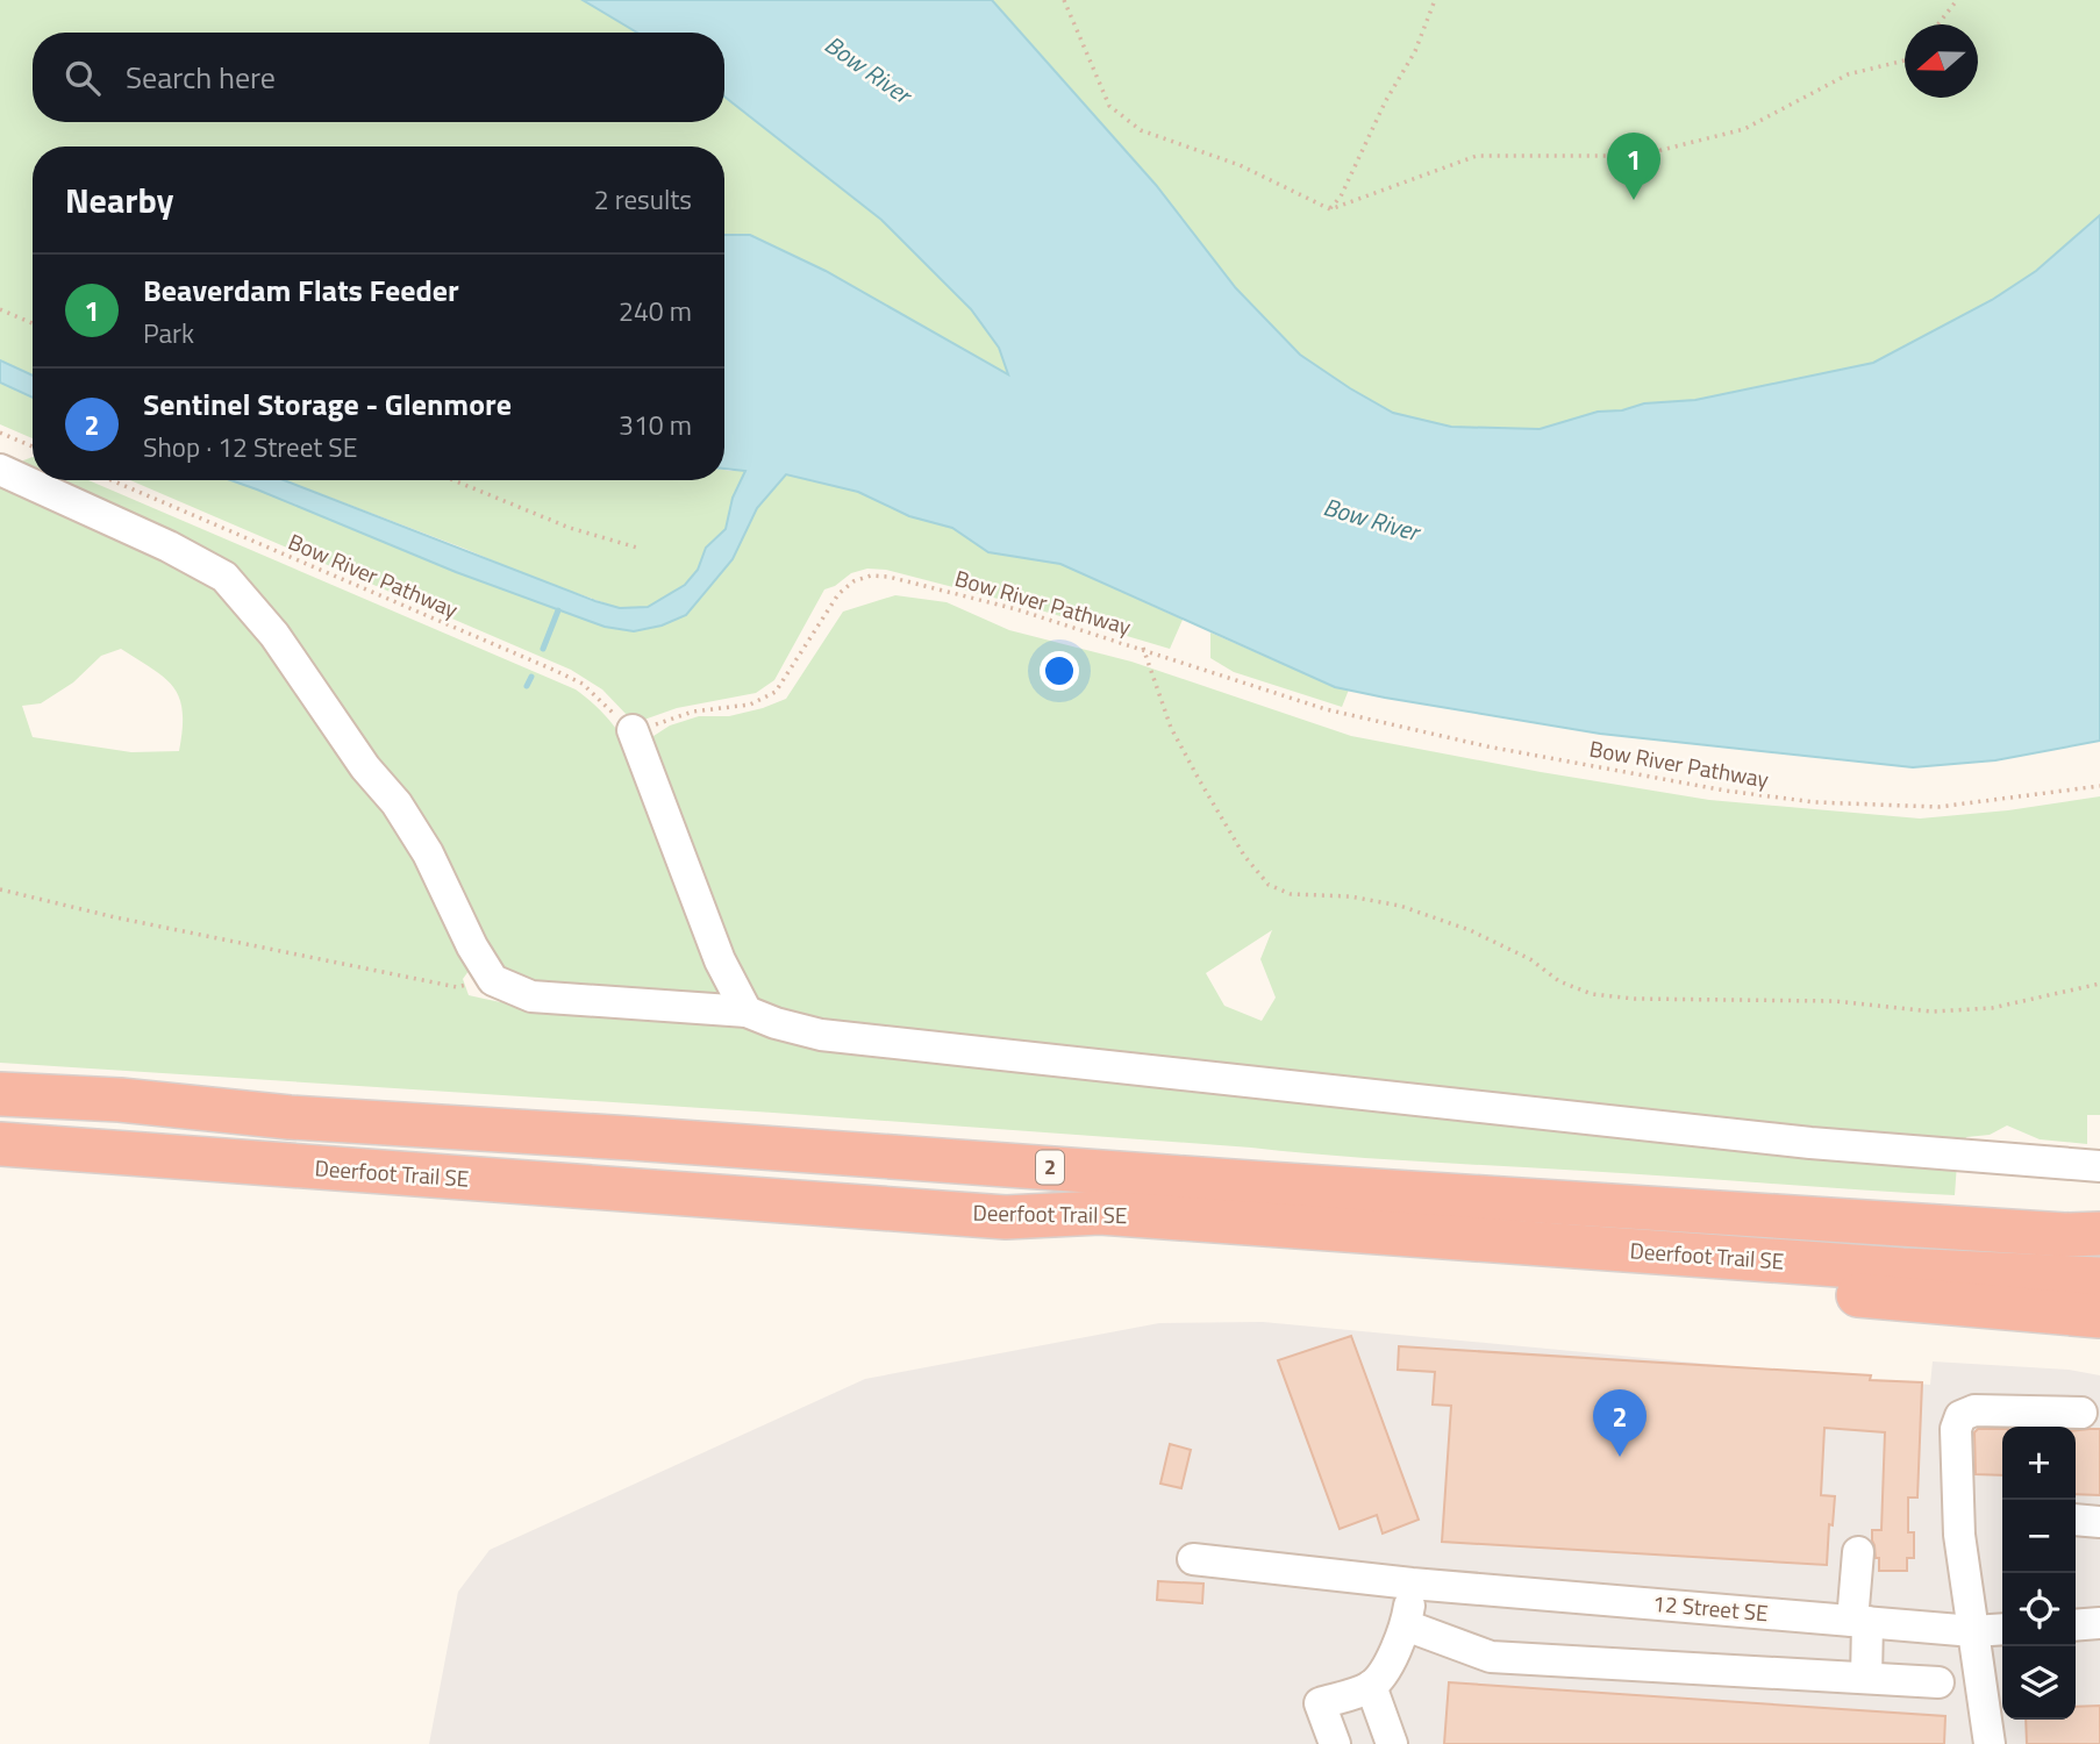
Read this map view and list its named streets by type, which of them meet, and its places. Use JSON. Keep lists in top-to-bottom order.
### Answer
{
  "streets": {
    "highway": ["2", "Deerfoot Trail SE"],
    "street": ["12 Street SE"],
    "path": ["Bow River Pathway"]
  },
  "water": ["Bow River"],
  "north": "left",
  "page": {
    "search": "Search here",
    "pins": ["1", "2"],
    "heading": ["Nearby", "2 results"],
    "list": [
      {
        "mark": "1",
        "name": "Beaverdam Flats Feeder",
        "note": "Park",
        "value": "240 m"
      },
      {
        "mark": "2",
        "name": "Sentinel Storage - Glenmore",
        "note": "Shop · 12 Street SE",
        "value": "310 m"
      }
    ],
    "map_buttons": ["+", "−"]
  }
}
